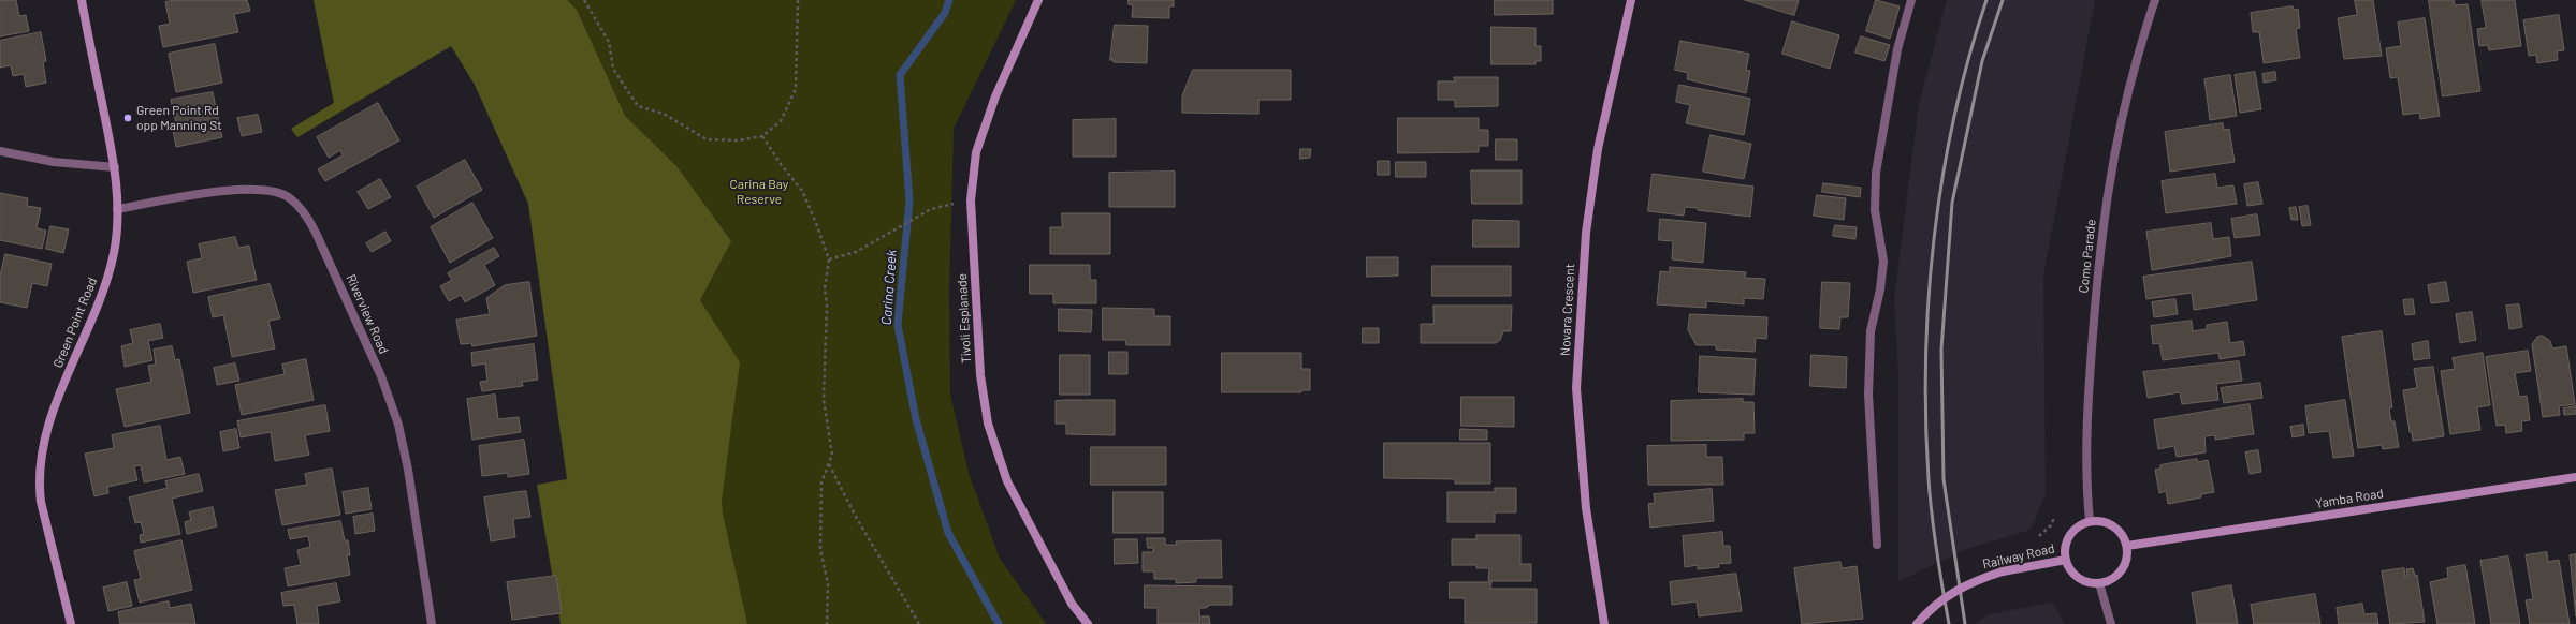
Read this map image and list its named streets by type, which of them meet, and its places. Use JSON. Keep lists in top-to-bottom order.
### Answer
{
  "streets": {
    "street": [
      "Como Parade",
      "Novara Crescent",
      "Riverview Road",
      "Tivoli Esplanade",
      "Green Point Road",
      "Yamba Road",
      "Railway Road"
    ]
  },
  "crossings": [
    ["Como Parade", "Yamba Road"],
    ["Como Parade", "Railway Road"],
    ["Riverview Road", "Green Point Road"],
    ["Yamba Road", "Railway Road"]
  ],
  "water": ["Carina Creek"],
  "parks": ["Carina Bay Reserve"],
  "places": ["Green Point Rd opp Manning St"]
}
